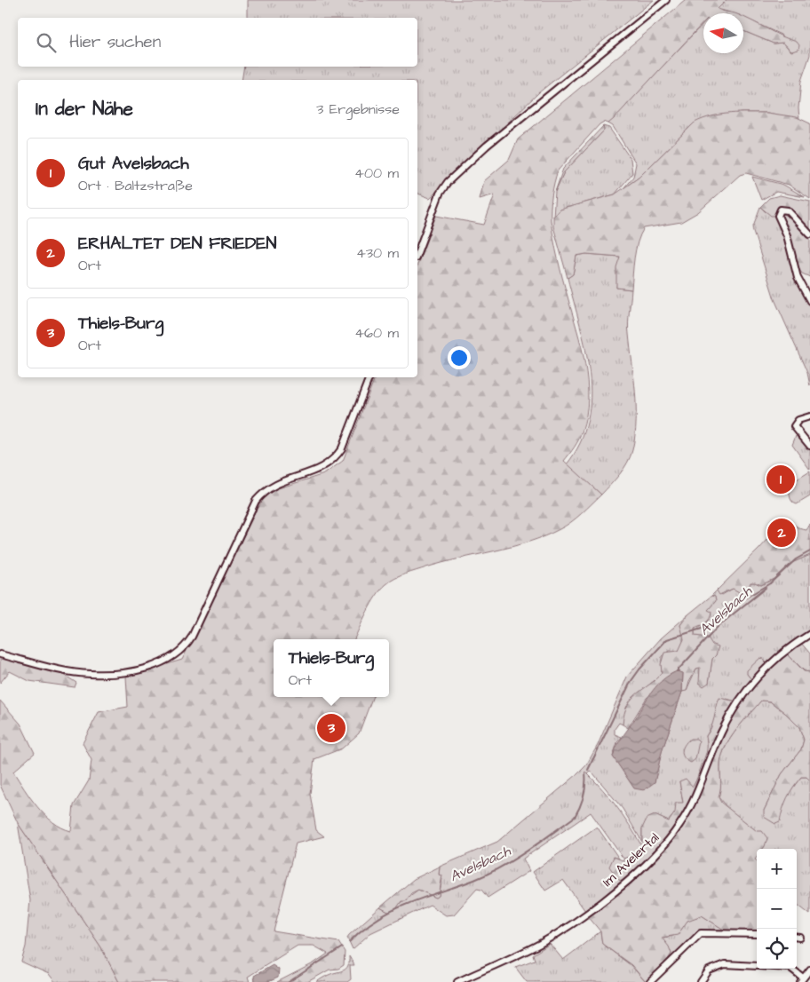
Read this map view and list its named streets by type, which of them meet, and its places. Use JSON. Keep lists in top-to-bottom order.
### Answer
{
  "streets": {
    "street": ["Im Avelertal"]
  },
  "water": ["Avelsbach"],
  "north": "left",
  "page": {
    "search": "Hier suchen",
    "heading": ["In der Nähe", "3 Ergebnisse"],
    "list": [
      {
        "mark": "1",
        "name": "Gut Avelsbach",
        "note": "Ort · Baltzstraße",
        "value": "400 m"
      },
      {
        "mark": "2",
        "name": "ERHALTET DEN FRIEDEN",
        "note": "Ort",
        "value": "430 m"
      },
      {
        "mark": "3",
        "name": "Thiels-Burg",
        "note": "Ort",
        "value": "460 m"
      }
    ],
    "pins": ["1", "2", "3"],
    "popup": ["Thiels-Burg", "Ort"],
    "map_buttons": ["+", "−"]
  }
}
